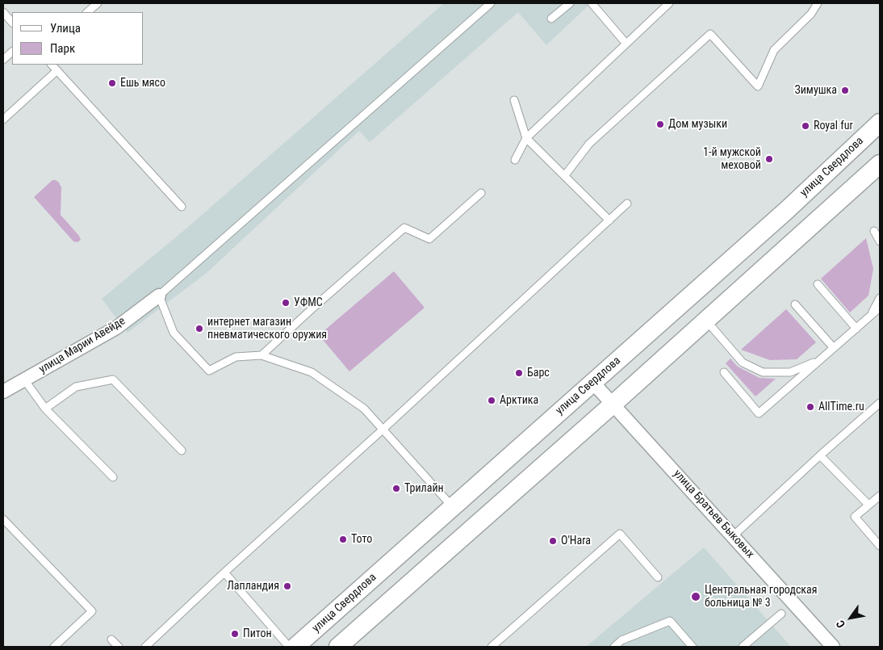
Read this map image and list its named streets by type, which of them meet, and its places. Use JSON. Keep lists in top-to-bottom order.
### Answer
{
  "streets": {
    "main road": ["улица Свердлова"],
    "street": ["улица Марии Авейде", "улица Братьев Быковых"]
  },
  "crossings": [
    ["улица Свердлова", "улица Братьев Быковых"]
  ],
  "places": [
    "Ешь мясо",
    "Зимушка",
    "Дом музыки",
    "Royal fur",
    "1-й мужской меховой",
    "УФМС",
    "интернет магазин пневматического оружия",
    "Барс",
    "Арктика",
    "AllTime.ru",
    "Трилайн",
    "Тото",
    "O'Hara",
    "Лапландия",
    "Центральная городская больница № 3",
    "Питон"
  ],
  "legend": ["Улица", "Парк"],
  "north": "bottom left"
}
